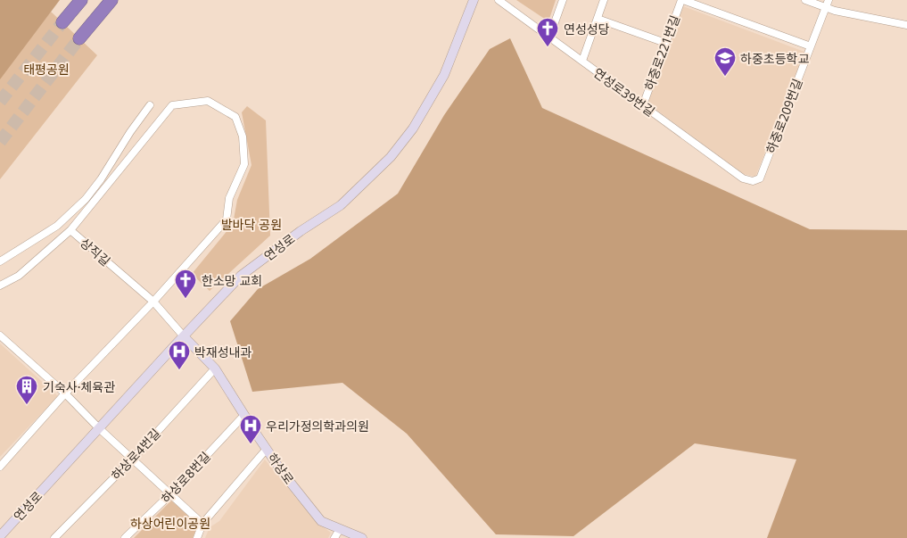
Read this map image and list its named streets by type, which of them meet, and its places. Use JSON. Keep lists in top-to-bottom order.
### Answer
{
  "streets": {
    "street": [
      "하중로221번길",
      "연성로39번길",
      "하중로209번길",
      "연성로",
      "상직길",
      "하상로4번길",
      "하상로",
      "하상로8번길"
    ]
  },
  "crossings": [
    ["하중로221번길", "연성로39번길"],
    ["연성로39번길", "하중로209번길"],
    ["연성로", "상직길"],
    ["연성로", "하상로"],
    ["상직길", "하상로"],
    ["하상로4번길", "하상로"],
    ["하상로", "하상로8번길"]
  ],
  "parks": ["태평공원", "발바닥 공원", "하상어린이공원"],
  "places": {
    "church": ["연성성당", "한소망 교회"],
    "school or university": ["하중초등학교"],
    "hospital": ["박재성내과", "우리가정의학과의원"],
    "building": ["기숙사·체육관"]
  }
}
